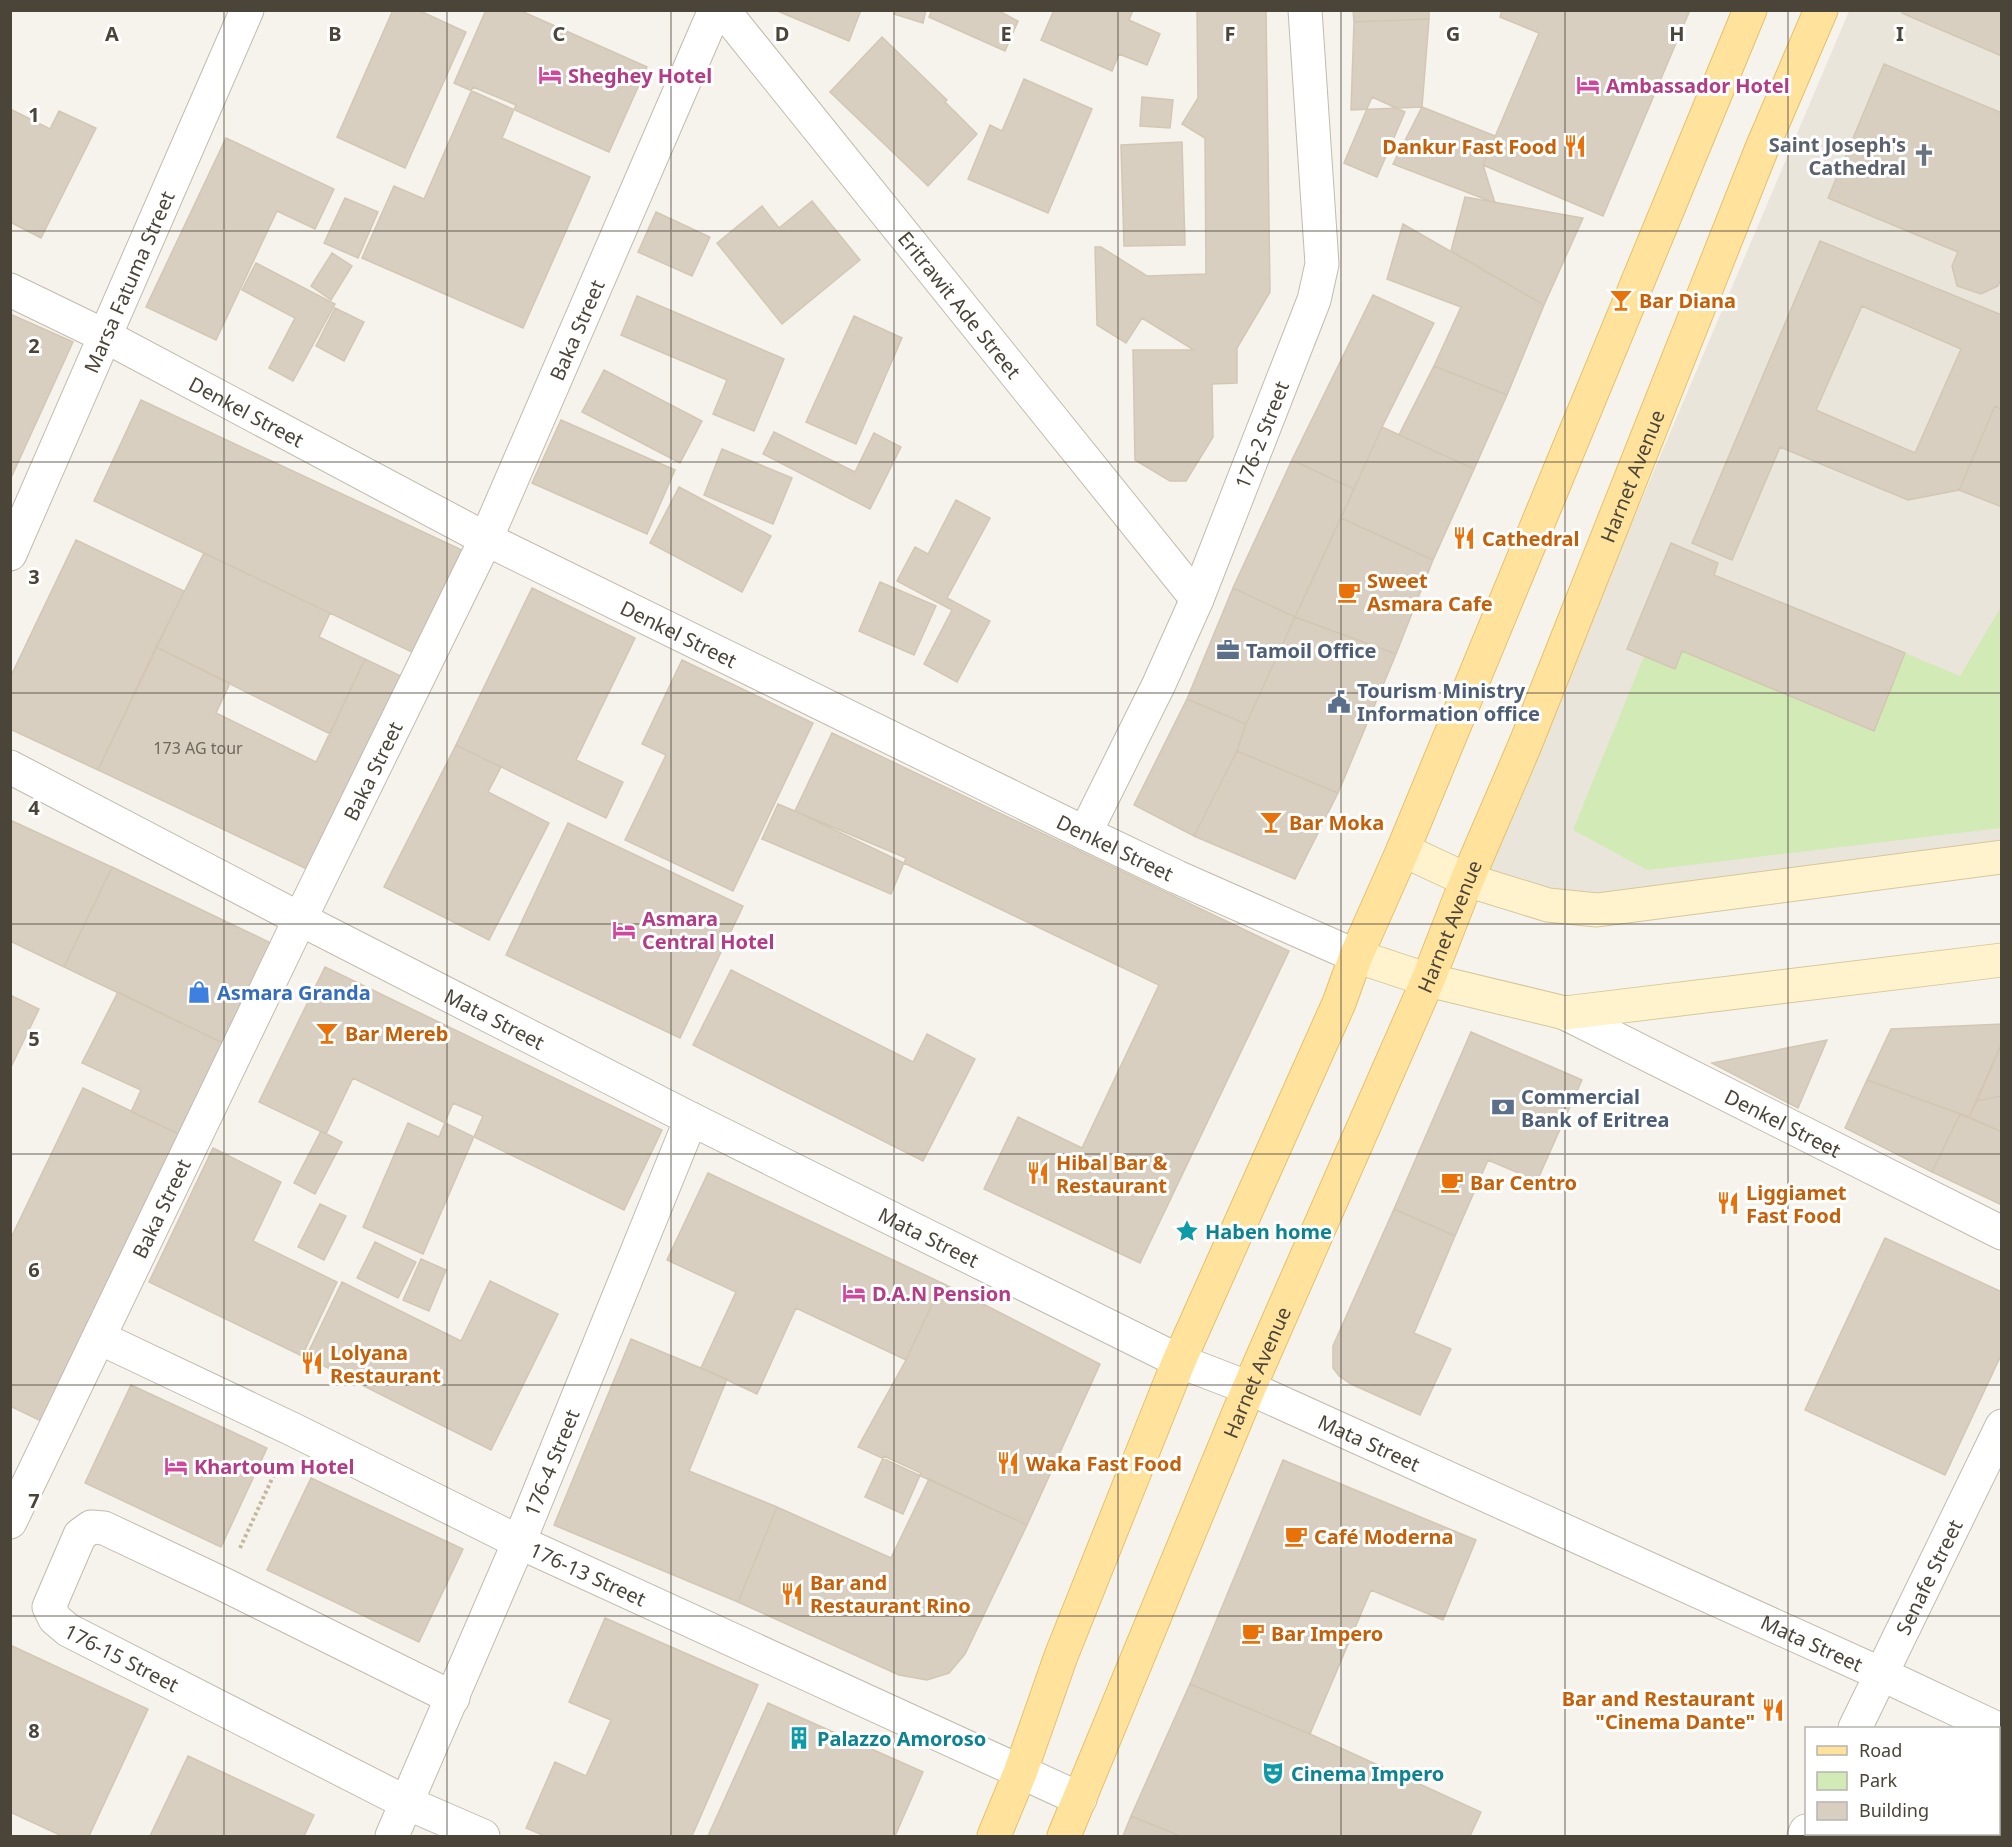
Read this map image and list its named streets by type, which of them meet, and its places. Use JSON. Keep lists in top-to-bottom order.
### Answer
{
  "streets": {
    "main road": ["Harnet Avenue"],
    "street": [
      "Marsa Fatuma Street",
      "Eritrawit Ade Street",
      "Baka Street",
      "Denkel Street",
      "176-2 Street",
      "Mata Street",
      "176-4 Street",
      "176-13 Street",
      "Senafe Street",
      "176-15 Street"
    ]
  },
  "crossings": [
    ["Marsa Fatuma Street", "Denkel Street"],
    ["Eritrawit Ade Street", "176-2 Street"],
    ["Baka Street", "Denkel Street"],
    ["Baka Street", "Mata Street"],
    ["Baka Street", "176-13 Street"],
    ["Denkel Street", "176-2 Street"],
    ["Harnet Avenue", "Mata Street"],
    ["Harnet Avenue", "176-13 Street"],
    ["Mata Street", "176-4 Street"],
    ["Mata Street", "Senafe Street"],
    ["176-4 Street", "176-13 Street"],
    ["176-4 Street", "176-15 Street"]
  ],
  "places": {
    "hotel": [
      "Sheghey Hotel",
      "Ambassador Hotel",
      "Asmara Central Hotel",
      "D.A.N Pension",
      "Khartoum Hotel"
    ],
    "restaurant": [
      "Dankur Fast Food",
      "Cathedral",
      "Hibal Bar & Restaurant",
      "Liggiamet Fast Food",
      "Lolyana Restaurant",
      "Waka Fast Food",
      "Bar and Restaurant Rino",
      "Bar and Restaurant \"Cinema Dante\""
    ],
    "church": ["Saint Joseph's Cathedral"],
    "bar": ["Bar Diana", "Bar Moka", "Bar Mereb"],
    "cafe": [
      "Sweet Asmara Cafe",
      "Bar Centro",
      "Café Moderna",
      "Bar Impero"
    ],
    "office": ["Tamoil Office"],
    "public building": ["Tourism Ministry Information office"],
    "shop": ["Asmara Granda"],
    "bank": ["Commercial Bank of Eritrea"],
    "place": ["Haben home"],
    "building": ["Palazzo Amoroso"],
    "theatre": ["Cinema Impero"]
  },
  "house_numbers": ["173 AG tour"],
  "legend": ["Road", "Park", "Building"],
  "grid": {
    "columns": [
      "A",
      "B",
      "C",
      "D",
      "E",
      "F",
      "G",
      "H",
      "I"
    ],
    "rows": [
      "1",
      "2",
      "3",
      "4",
      "5",
      "6",
      "7",
      "8"
    ]
  }
}
